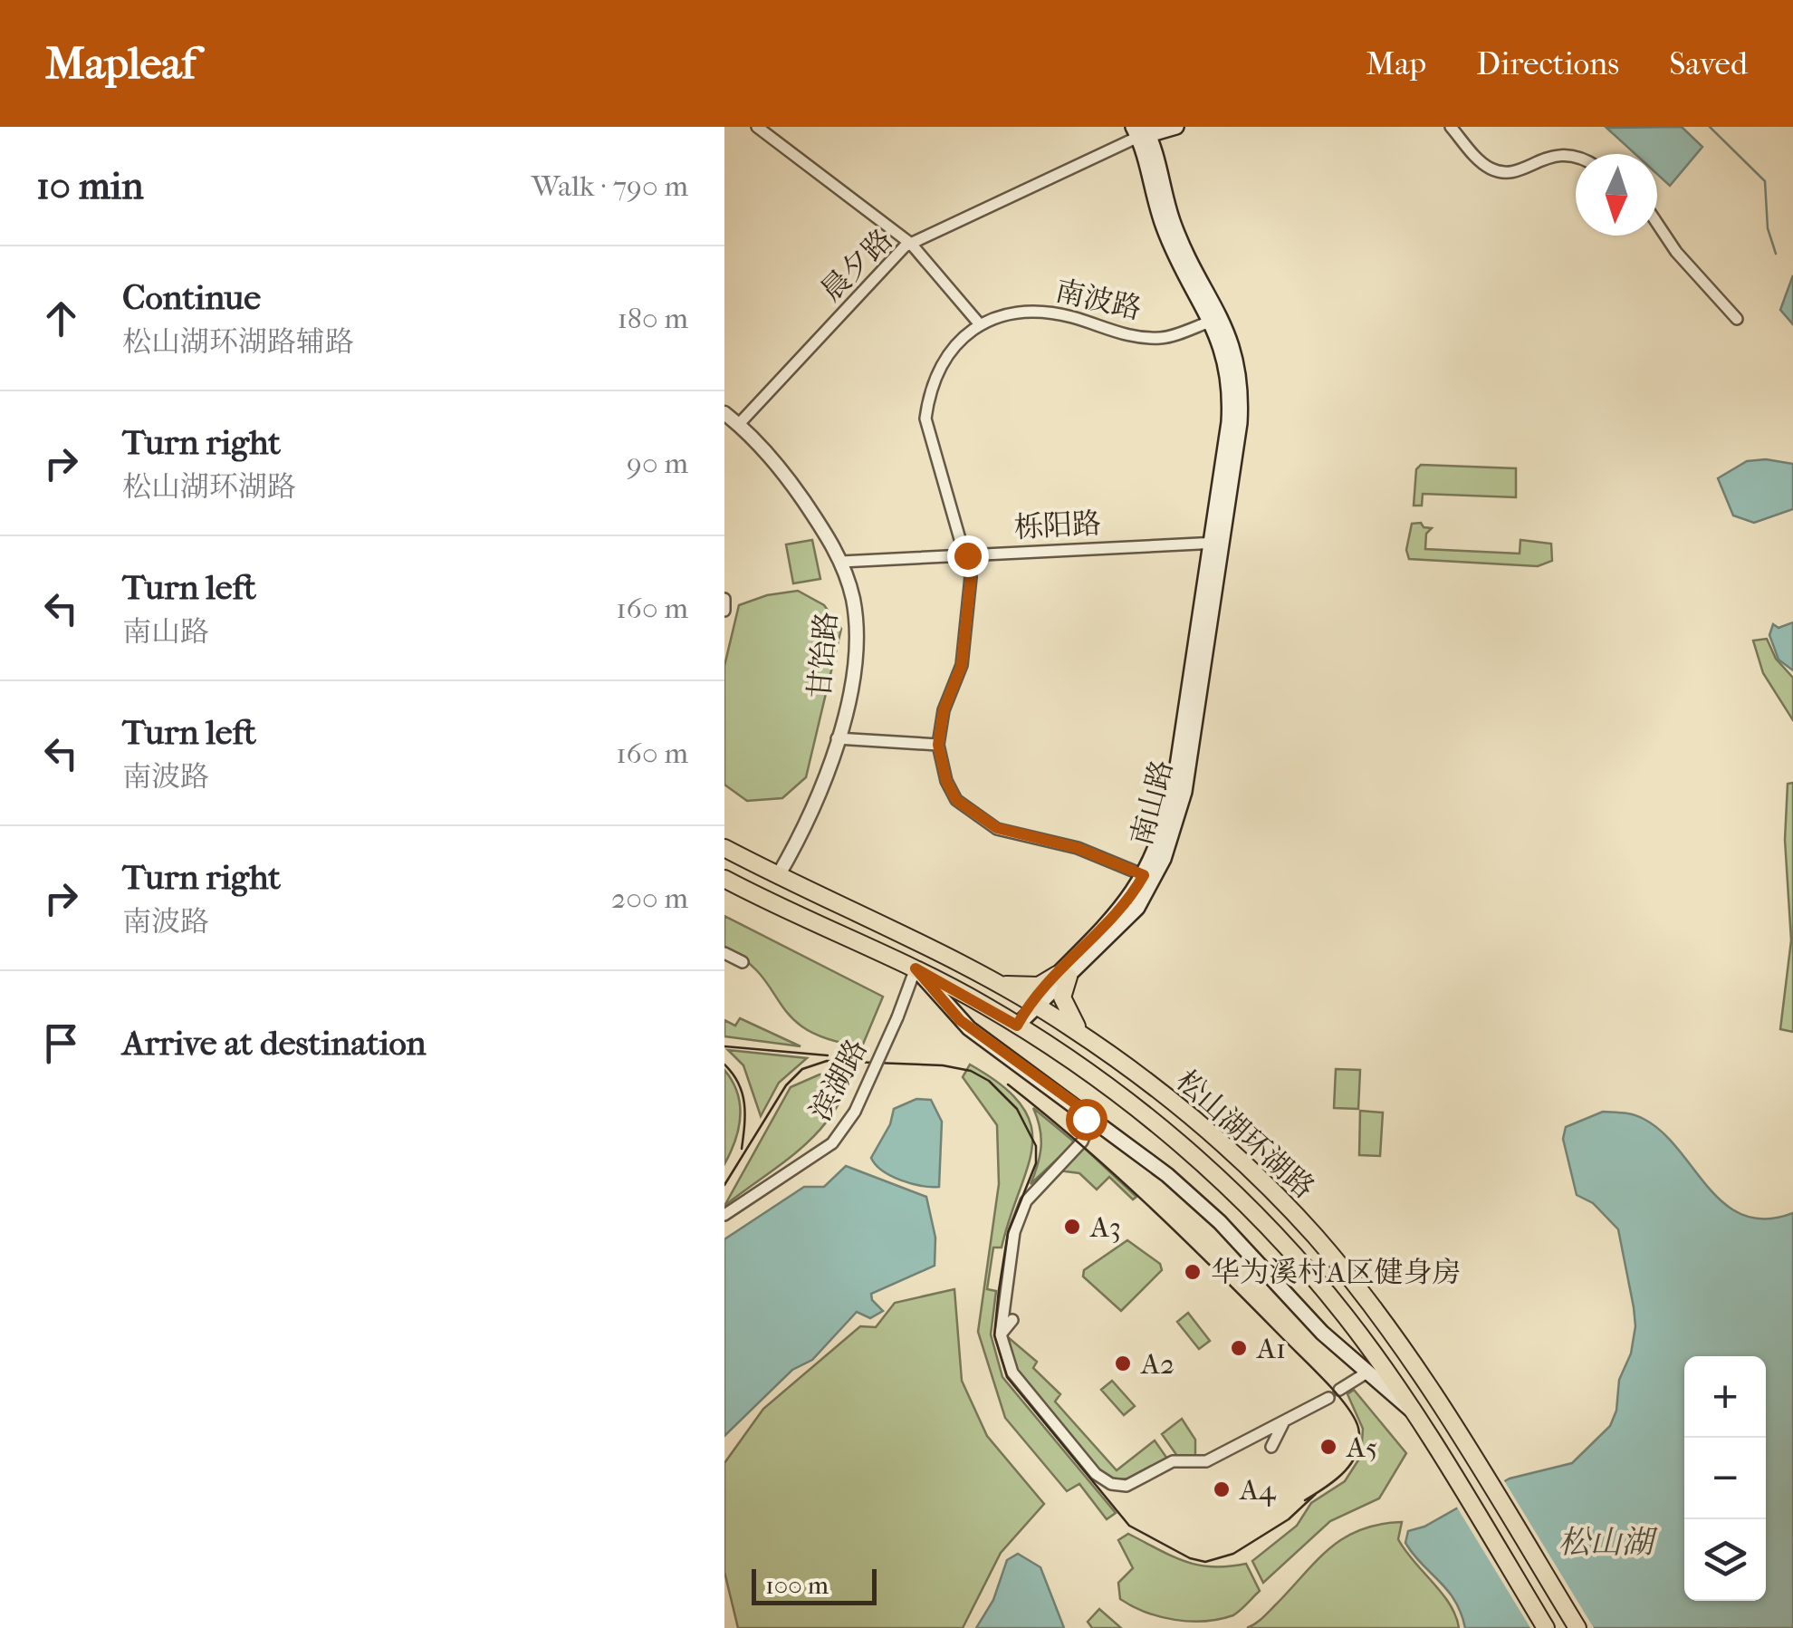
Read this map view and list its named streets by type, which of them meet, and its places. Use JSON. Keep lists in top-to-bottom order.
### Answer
{
  "streets": {
    "main road": ["南山路", "松山湖环湖路"],
    "street": [
      "晨夕路",
      "南波路",
      "栎阳路",
      "甘饴路",
      "滨湖路"
    ]
  },
  "crossings": [
    ["晨夕路", "甘饴路"],
    ["晨夕路", "南山路"],
    ["南波路", "南山路"],
    ["栎阳路", "甘饴路"],
    ["栎阳路", "南山路"],
    ["甘饴路", "松山湖环湖路"],
    ["南山路", "松山湖环湖路"],
    ["滨湖路", "松山湖环湖路"]
  ],
  "water": ["松山湖"],
  "places": [
    "A3",
    "华为溪村A区健身房",
    "A1",
    "A2",
    "A5",
    "A4"
  ],
  "scale_bar": "100 m",
  "north": "bottom",
  "page": {
    "header": "Mapleaf",
    "nav": ["Map", "Directions", "Saved"],
    "heading": ["10 min", "Walk · 790 m"],
    "list": [
      ["Continue", "松山湖环湖路辅路", "180 m"],
      ["Turn right", "松山湖环湖路", "90 m"],
      ["Turn left", "南山路", "160 m"],
      ["Turn left", "南波路", "160 m"],
      ["Turn right", "南波路", "200 m"],
      "Arrive at destination"
    ],
    "map_buttons": ["+", "−"],
    "scale": "100 m"
  }
}
